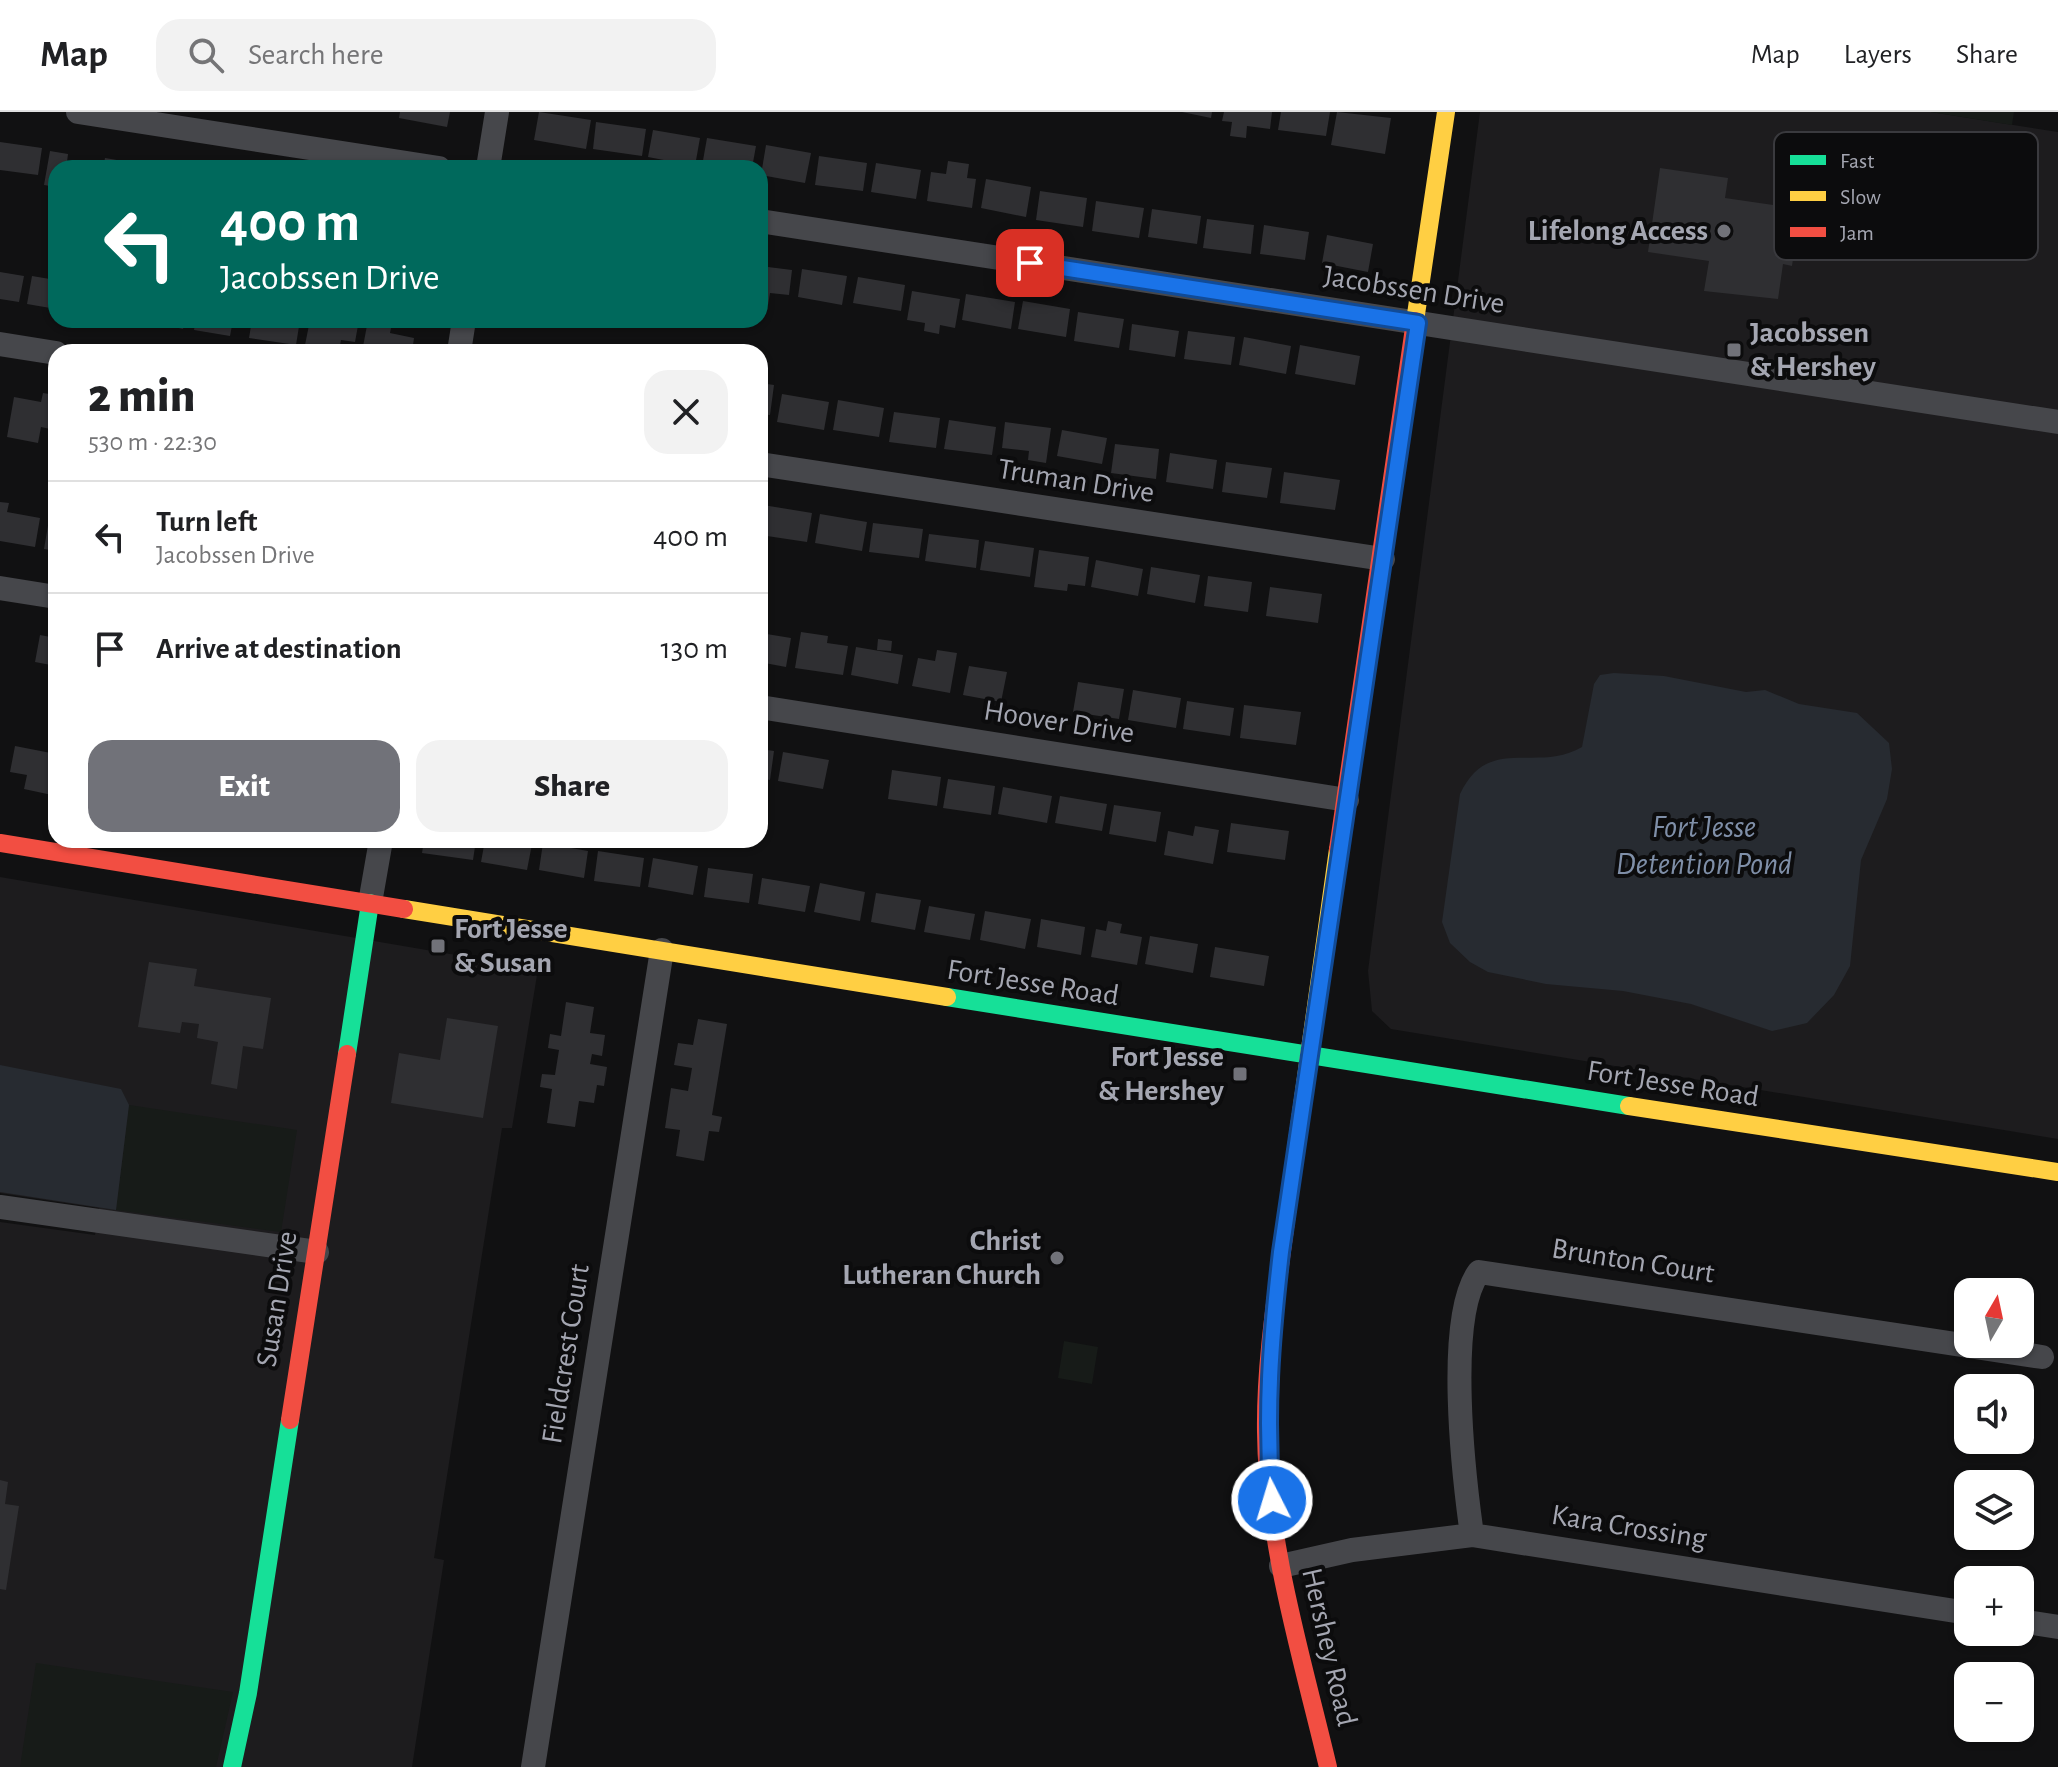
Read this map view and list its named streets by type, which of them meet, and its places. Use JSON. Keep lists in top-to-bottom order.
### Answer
{
  "streets": {
    "main road": ["Fort Jesse Road", "Susan Drive", "Hershey Road"],
    "street": [
      "Jacobssen Drive",
      "Truman Drive",
      "Hoover Drive",
      "Brunton Court",
      "Fieldcrest Court",
      "Kara Crossing"
    ]
  },
  "crossings": [
    ["Jacobssen Drive", "Hershey Road"],
    ["Truman Drive", "Hershey Road"],
    ["Hoover Drive", "Hershey Road"],
    ["Fort Jesse Road", "Susan Drive"],
    ["Fort Jesse Road", "Fieldcrest Court"],
    ["Fort Jesse Road", "Hershey Road"],
    ["Brunton Court", "Kara Crossing"],
    ["Kara Crossing", "Hershey Road"]
  ],
  "water": ["Fort Jesse Detention Pond"],
  "places": {
    "other": ["Lifelong Access", "Christ Lutheran Church"],
    "transit": ["Jacobssen & Hershey", "Fort Jesse & Susan", "Fort Jesse & Hershey"]
  },
  "legend": ["Fast", "Slow", "Jam"],
  "north": "top",
  "page": {
    "header": "Map",
    "search": "Search here",
    "nav": ["Map", "Layers", "Share"],
    "turn": ["400 m", "Jacobssen Drive"],
    "heading": ["2 min", "530 m · 22:30"],
    "list": [
      {
        "name": "Turn left",
        "note": "Jacobssen Drive",
        "value": "400 m"
      },
      {
        "name": "Arrive at destination",
        "value": "130 m"
      }
    ],
    "buttons": ["Exit", "Share"],
    "map_buttons": ["+", "−"]
  }
}
